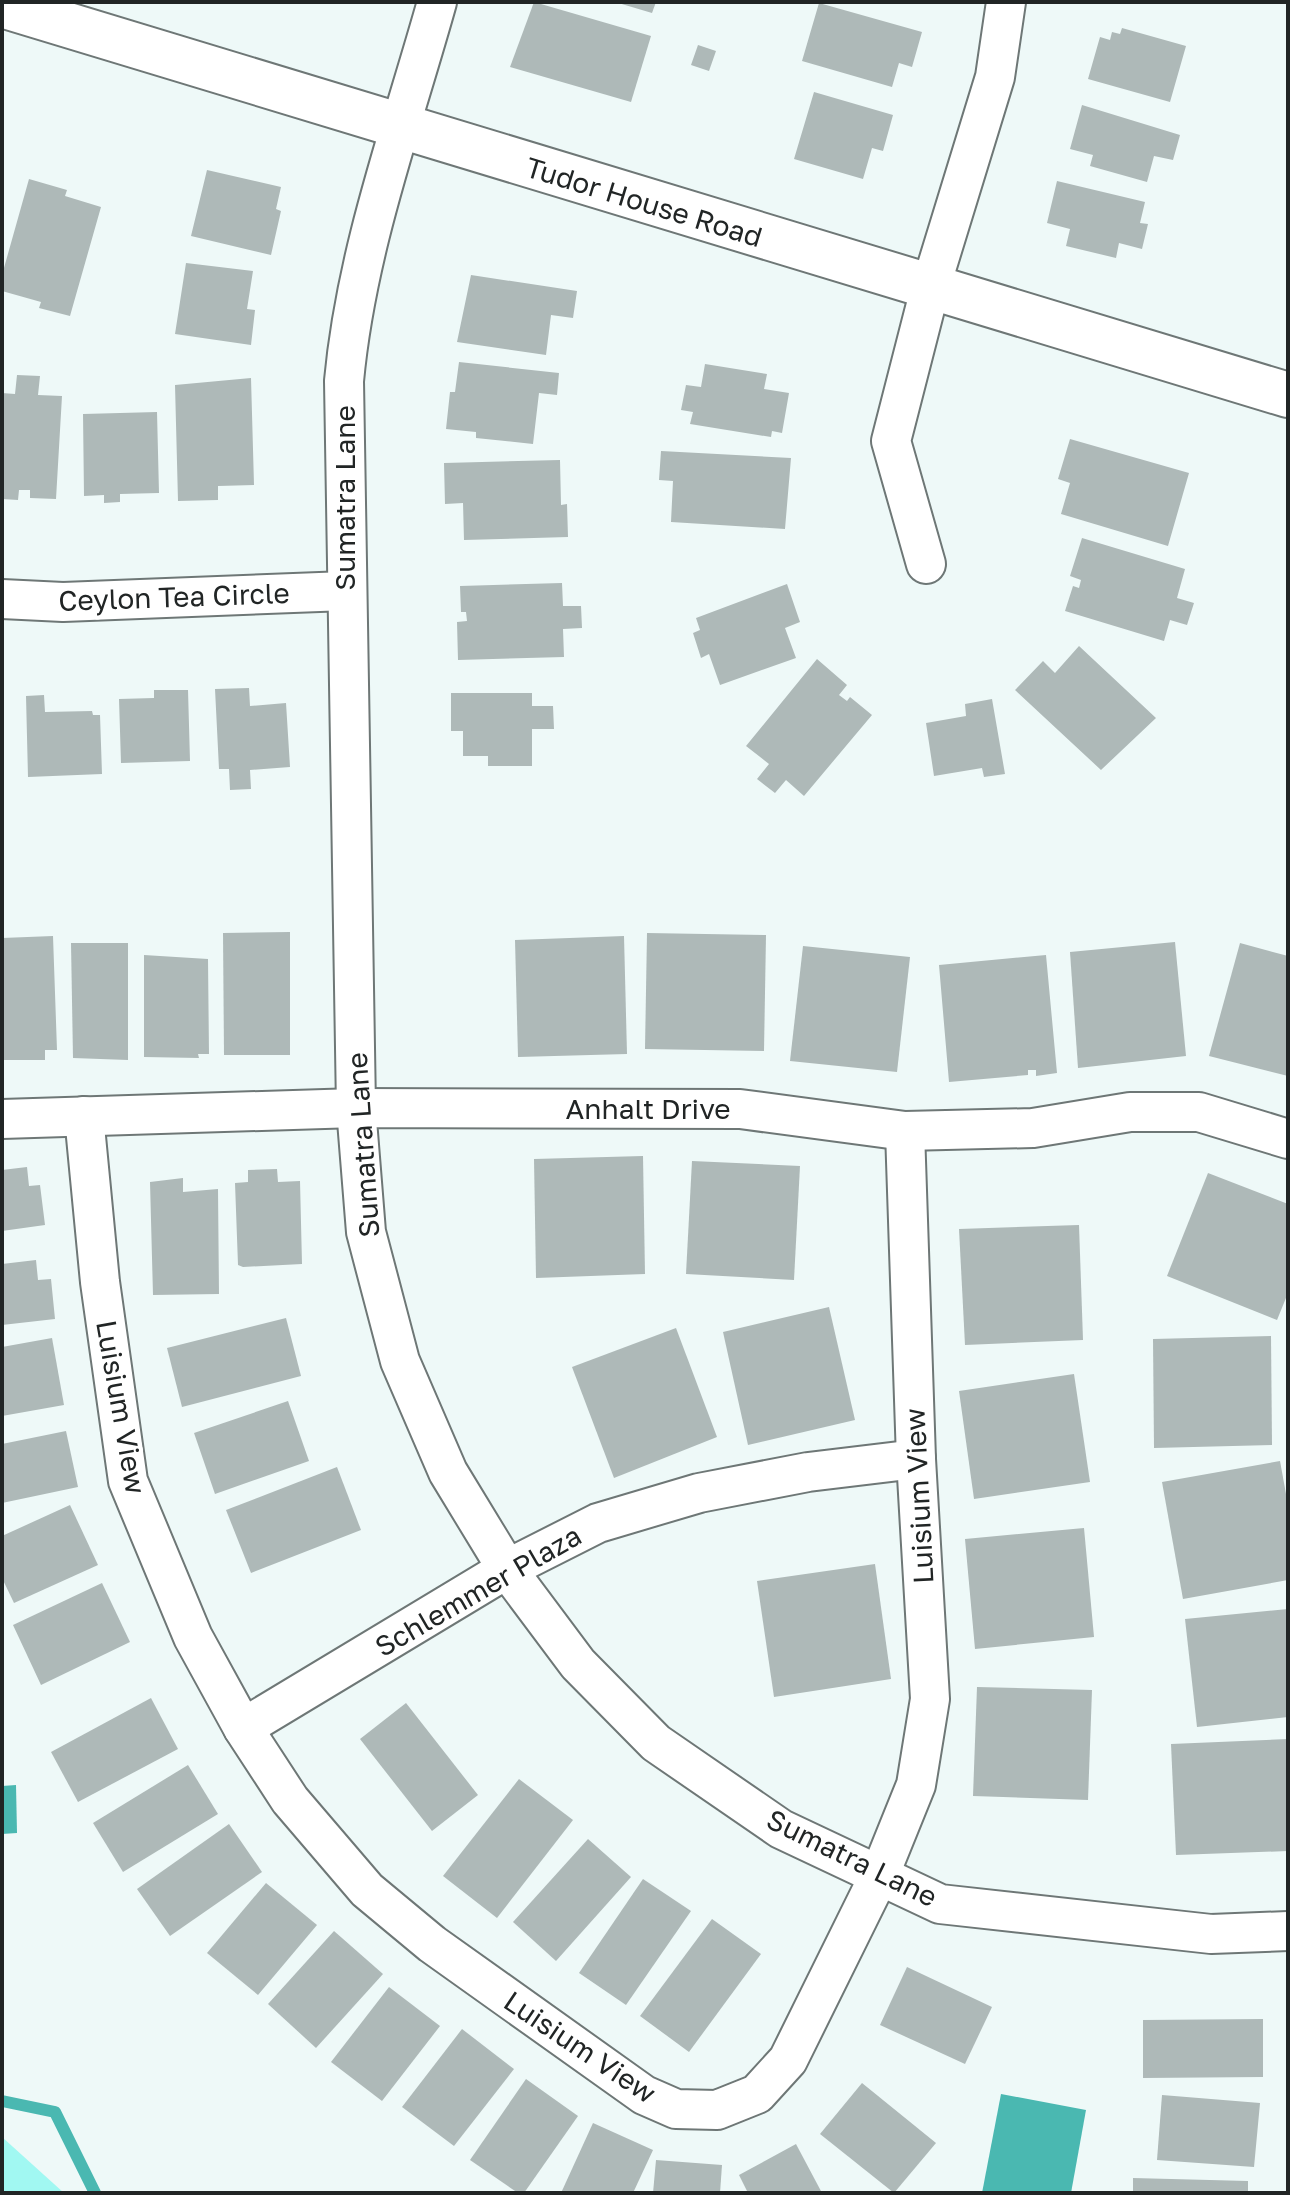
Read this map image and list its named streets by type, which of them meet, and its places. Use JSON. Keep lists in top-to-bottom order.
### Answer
{
  "streets": {
    "street": [
      "Tudor House Road",
      "Sumatra Lane",
      "Ceylon Tea Circle",
      "Anhalt Drive",
      "Luisium View",
      "Schlemmer Plaza"
    ]
  },
  "crossings": [
    ["Tudor House Road", "Sumatra Lane"],
    ["Sumatra Lane", "Ceylon Tea Circle"],
    ["Sumatra Lane", "Anhalt Drive"],
    ["Sumatra Lane", "Luisium View"],
    ["Sumatra Lane", "Schlemmer Plaza"],
    ["Anhalt Drive", "Luisium View"],
    ["Luisium View", "Schlemmer Plaza"]
  ]
}
